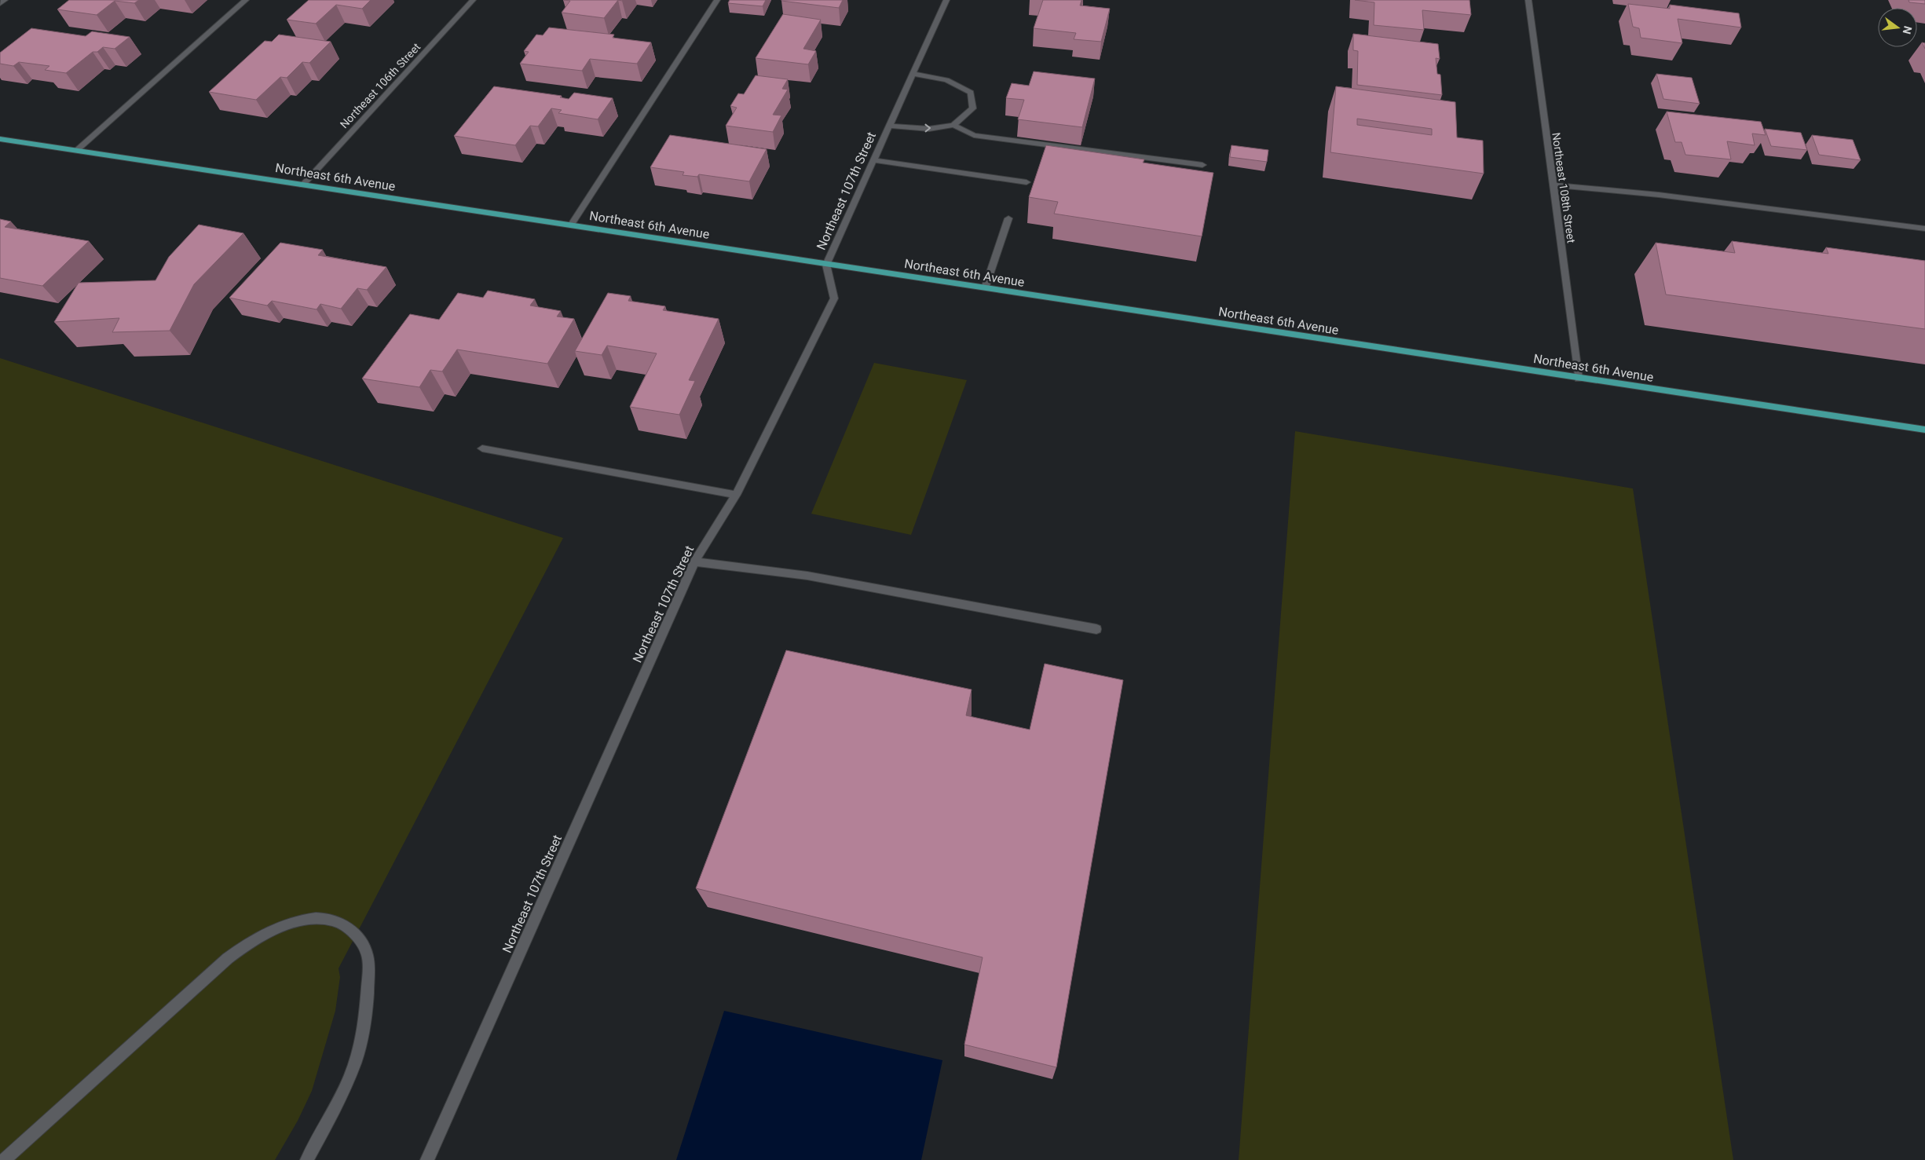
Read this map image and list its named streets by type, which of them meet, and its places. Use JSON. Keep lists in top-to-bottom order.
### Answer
{
  "streets": {
    "main road": ["Northeast 6th Avenue"],
    "street": ["Northeast 106th Street", "Northeast 108th Street", "Northeast 107th Street"]
  },
  "crossings": [
    ["Northeast 106th Street", "Northeast 6th Avenue"],
    ["Northeast 6th Avenue", "Northeast 108th Street"],
    ["Northeast 6th Avenue", "Northeast 107th Street"]
  ],
  "north": "right"
}
